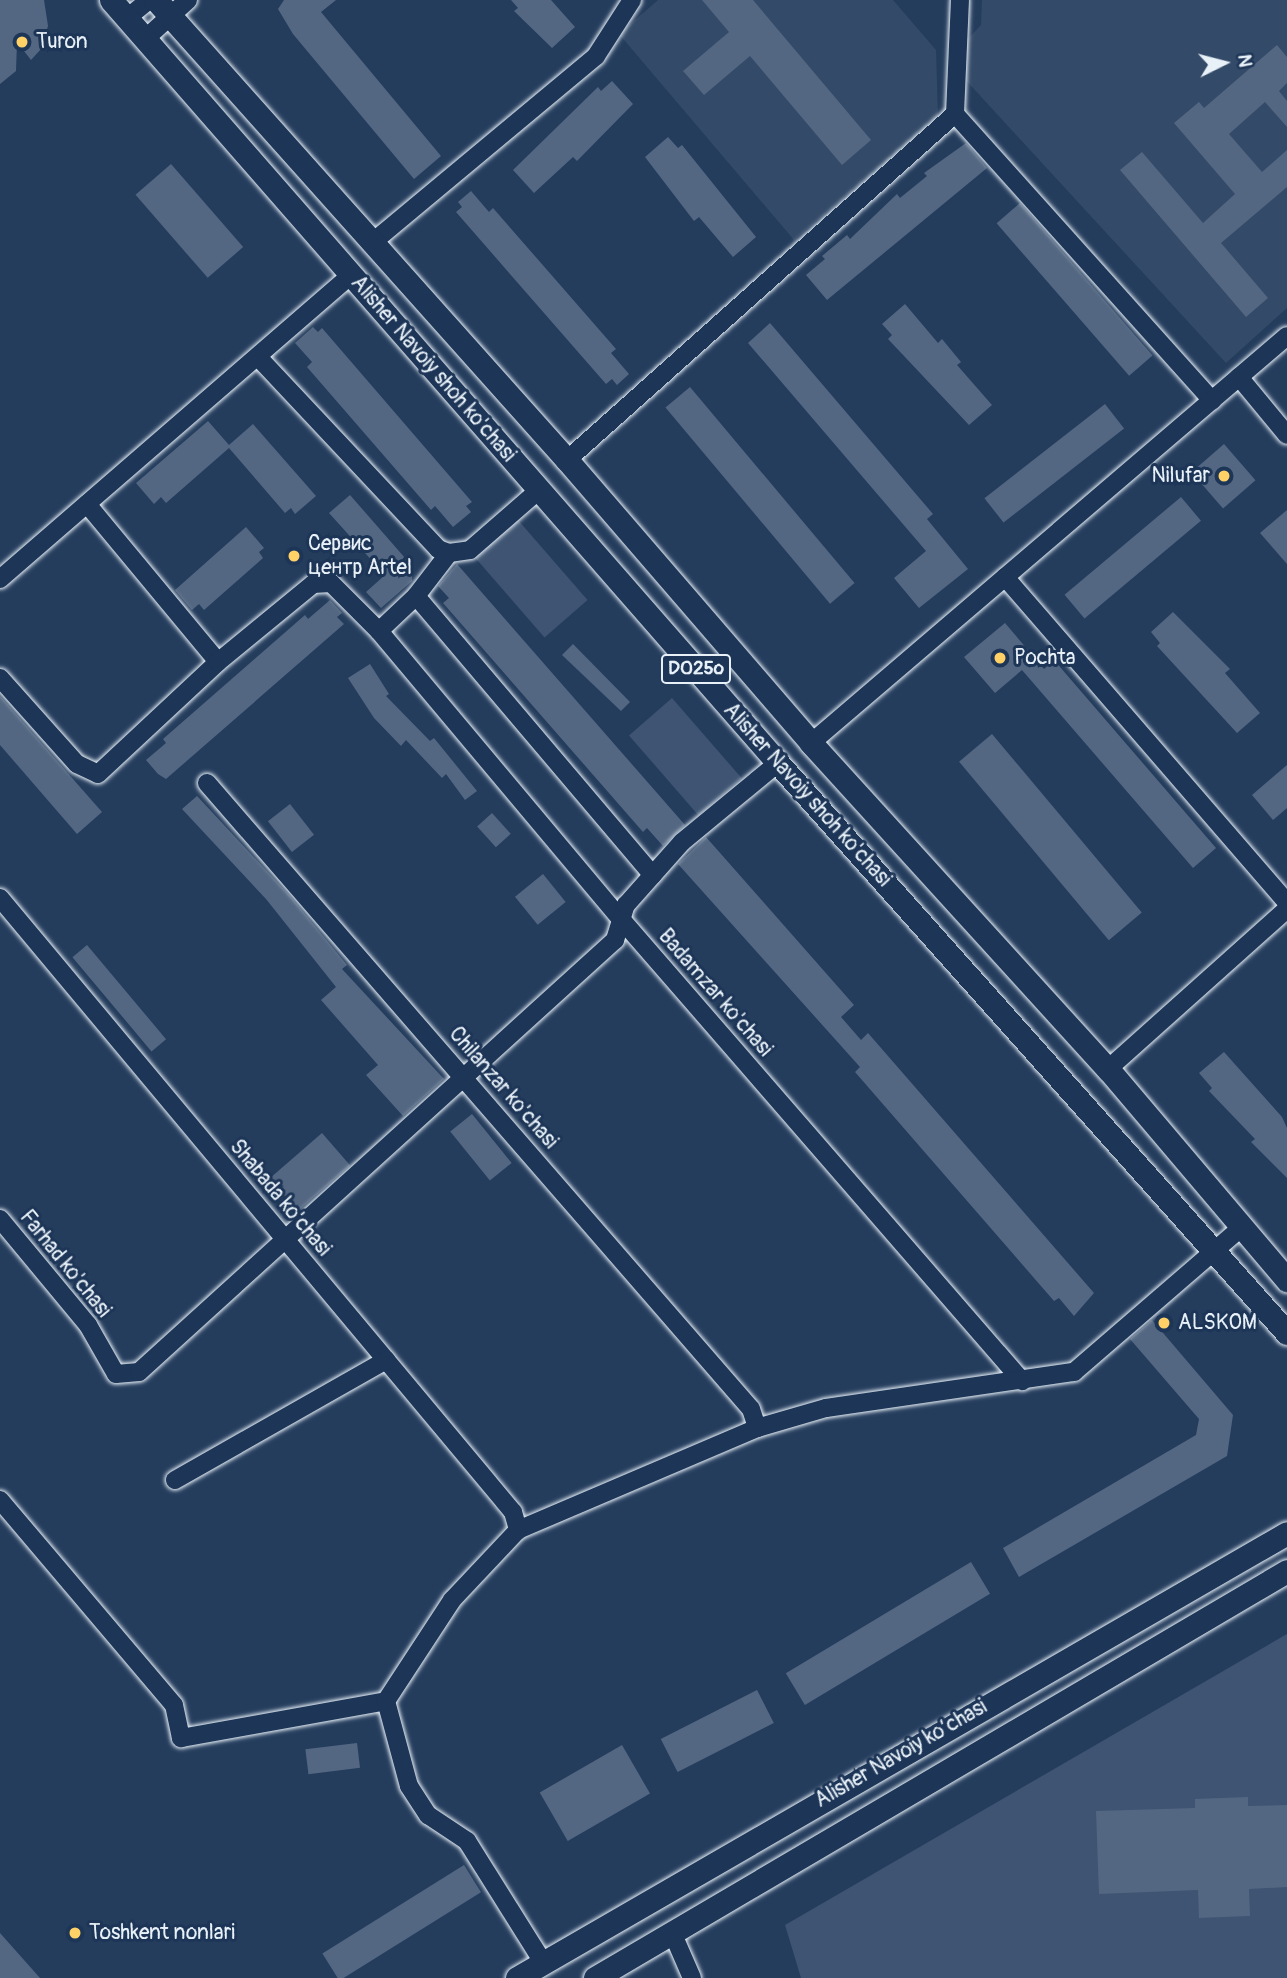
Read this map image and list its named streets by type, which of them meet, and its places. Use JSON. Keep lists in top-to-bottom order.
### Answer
{
  "streets": {
    "main road": ["Alisher Navoiy shoh ko'chasi", "D025o", "Alisher Navoiy ko’chasi"],
    "street": [
      "Badamzar ko'chasi",
      "Chilanzar ko'chasi",
      "Shabada ko'chasi",
      "Farhad ko'chasi"
    ]
  },
  "crossings": [
    ["Shabada ko'chasi", "Farhad ko'chasi"]
  ],
  "places": [
    "Turon",
    "Nilufar",
    "Сервис центр Artel",
    "Pochta",
    "ALSKOM",
    "Toshkent nonlari"
  ],
  "north": "right"
}
